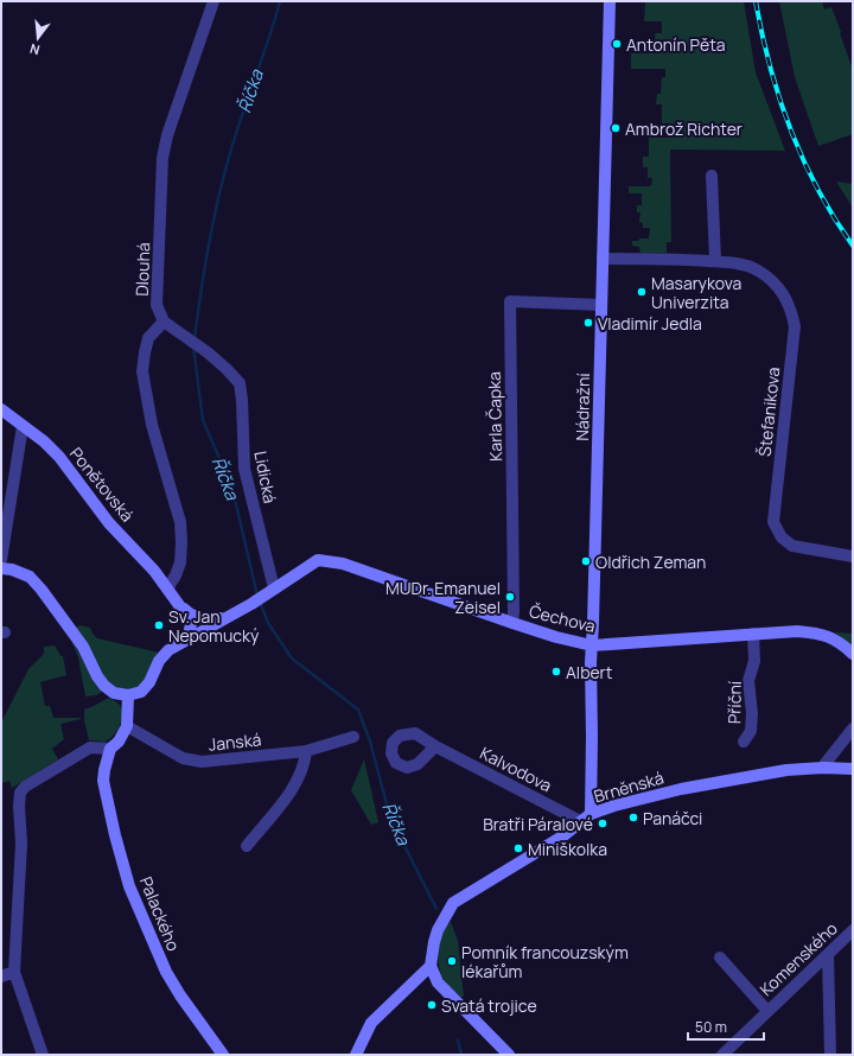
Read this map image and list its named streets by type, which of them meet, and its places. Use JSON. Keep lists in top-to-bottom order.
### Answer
{
  "streets": {
    "street": [
      "Dlouhá",
      "Nádražní",
      "Štefanikova",
      "Karla Čapka",
      "Lidická",
      "Ponětovská",
      "Čechova",
      "Příční",
      "Janská",
      "Kalvodova",
      "Brněnská",
      "Palackého",
      "Komenského"
    ]
  },
  "crossings": [
    ["Dlouhá", "Lidická"],
    ["Nádražní", "Štefanikova"],
    ["Nádražní", "Karla Čapka"],
    ["Nádražní", "Čechova"],
    ["Nádražní", "Kalvodova"],
    ["Nádražní", "Brněnská"],
    ["Karla Čapka", "Čechova"],
    ["Lidická", "Čechova"],
    ["Čechova", "Příční"],
    ["Kalvodova", "Brněnská"]
  ],
  "water": ["Říčka"],
  "places": [
    "Antonín Pěta",
    "Ambrož Richter",
    "Masarykova Univerzita",
    "Vladimír Jedla",
    "Oldřich Zeman",
    "MUDr. Emanuel Zeisel",
    "Sv. Jan Nepomucký",
    "Albert",
    "Panáčci",
    "Bratři Páralové",
    "Miniškolka",
    "Pomník francouzským lékařům",
    "Svatá trojice"
  ],
  "scale_bar": "50 m",
  "north": "bottom"
}
